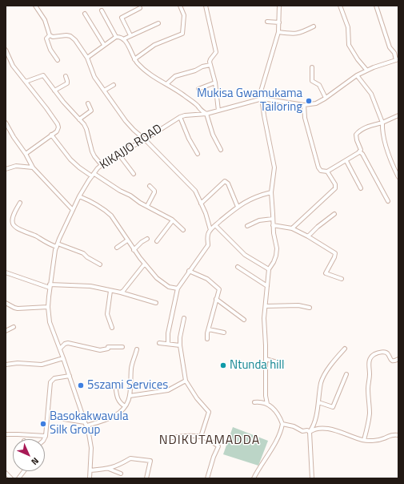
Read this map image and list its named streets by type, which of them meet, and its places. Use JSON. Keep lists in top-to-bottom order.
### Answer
{
  "streets": {
    "street": ["KIKAJJO ROAD"]
  },
  "districts": ["NDIKUTAMADDA"],
  "places": [
    "Mukisa Gwamukama Tailoring",
    "Ntunda hill",
    "5szami Services",
    "Basokakwavula Silk Group"
  ],
  "north": "bottom right"
}
